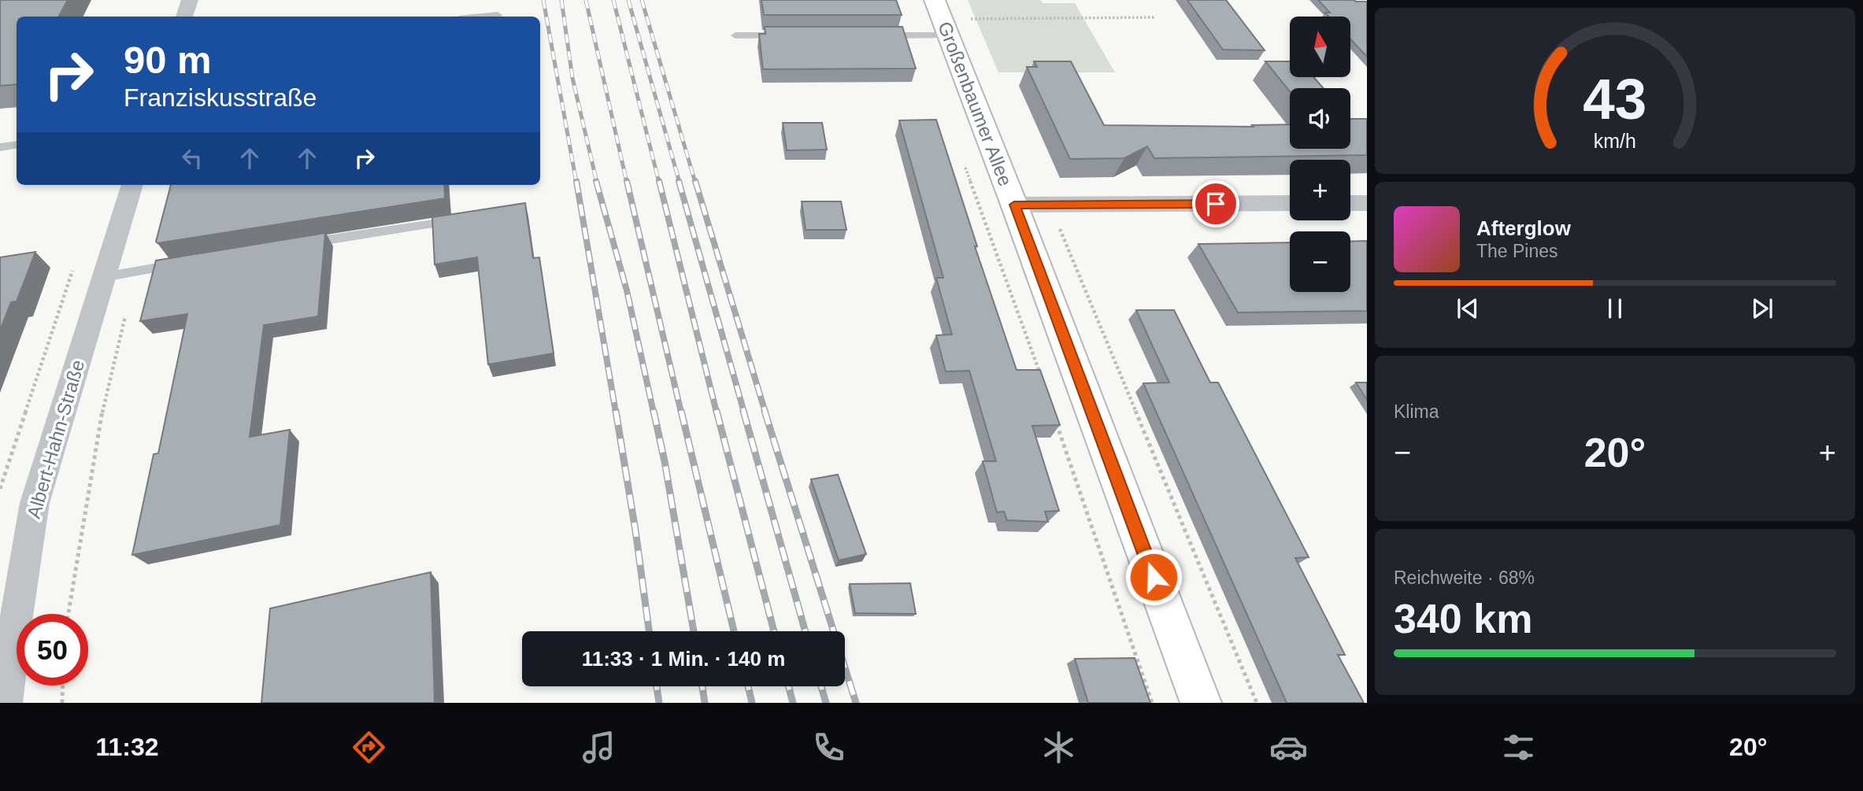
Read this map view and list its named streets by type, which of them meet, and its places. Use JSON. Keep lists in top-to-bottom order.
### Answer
{
  "streets": {
    "main road": ["Großenbaumer Allee"],
    "street": ["Albert-Hahn-Straße"]
  },
  "north": "top",
  "page": {
    "map_buttons": ["+", "−"],
    "turn": ["90 m", "Franziskusstraße"],
    "song": ["Afterglow", "The Pines"],
    "tile": [
      "Klima",
      ["Reichweite · 68%", "340 km"]
    ],
    "heat": ["−", "20°", "+"],
    "limit": "50",
    "trip": "11:33 · 1 Min. · 140 m",
    "tabs": ["11:32", "20°"],
    "gauge": ["43", "km/h"]
  }
}
